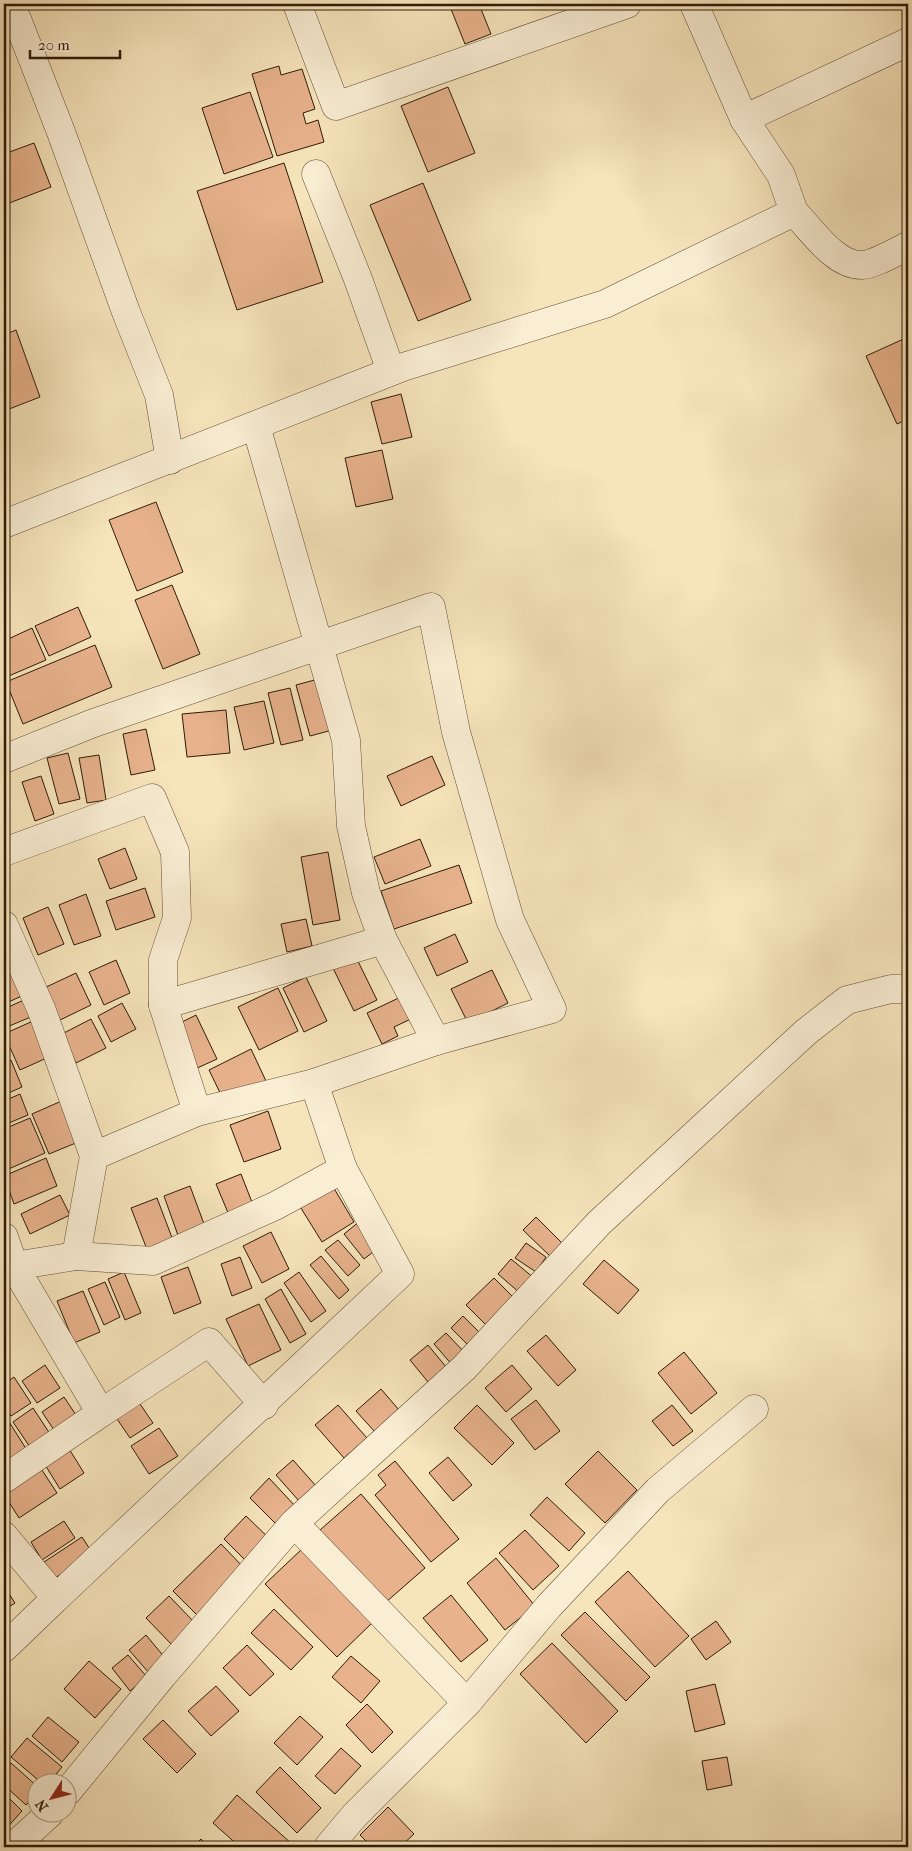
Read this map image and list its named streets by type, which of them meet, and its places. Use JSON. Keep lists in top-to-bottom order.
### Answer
{
  "scale_bar": "20 m",
  "north": "bottom left"
}
